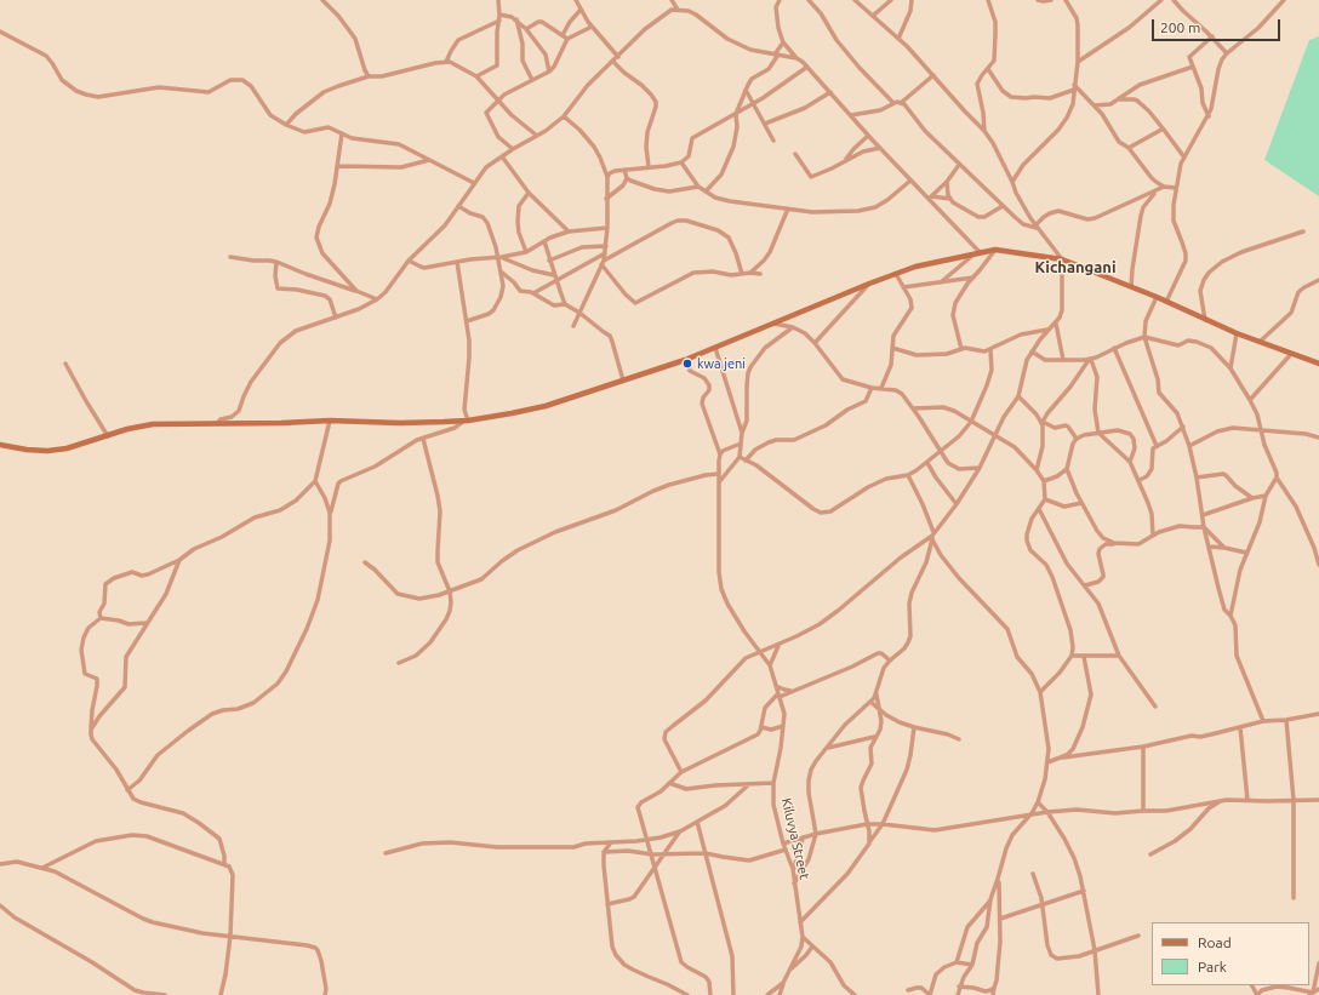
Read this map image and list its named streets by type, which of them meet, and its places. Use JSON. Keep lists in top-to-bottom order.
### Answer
{
  "streets": {
    "street": ["Kiluvya Street"]
  },
  "districts": ["Kichangani"],
  "places": ["kwa jeni"],
  "legend": ["Road", "Park"],
  "scale_bar": "200 m"
}
